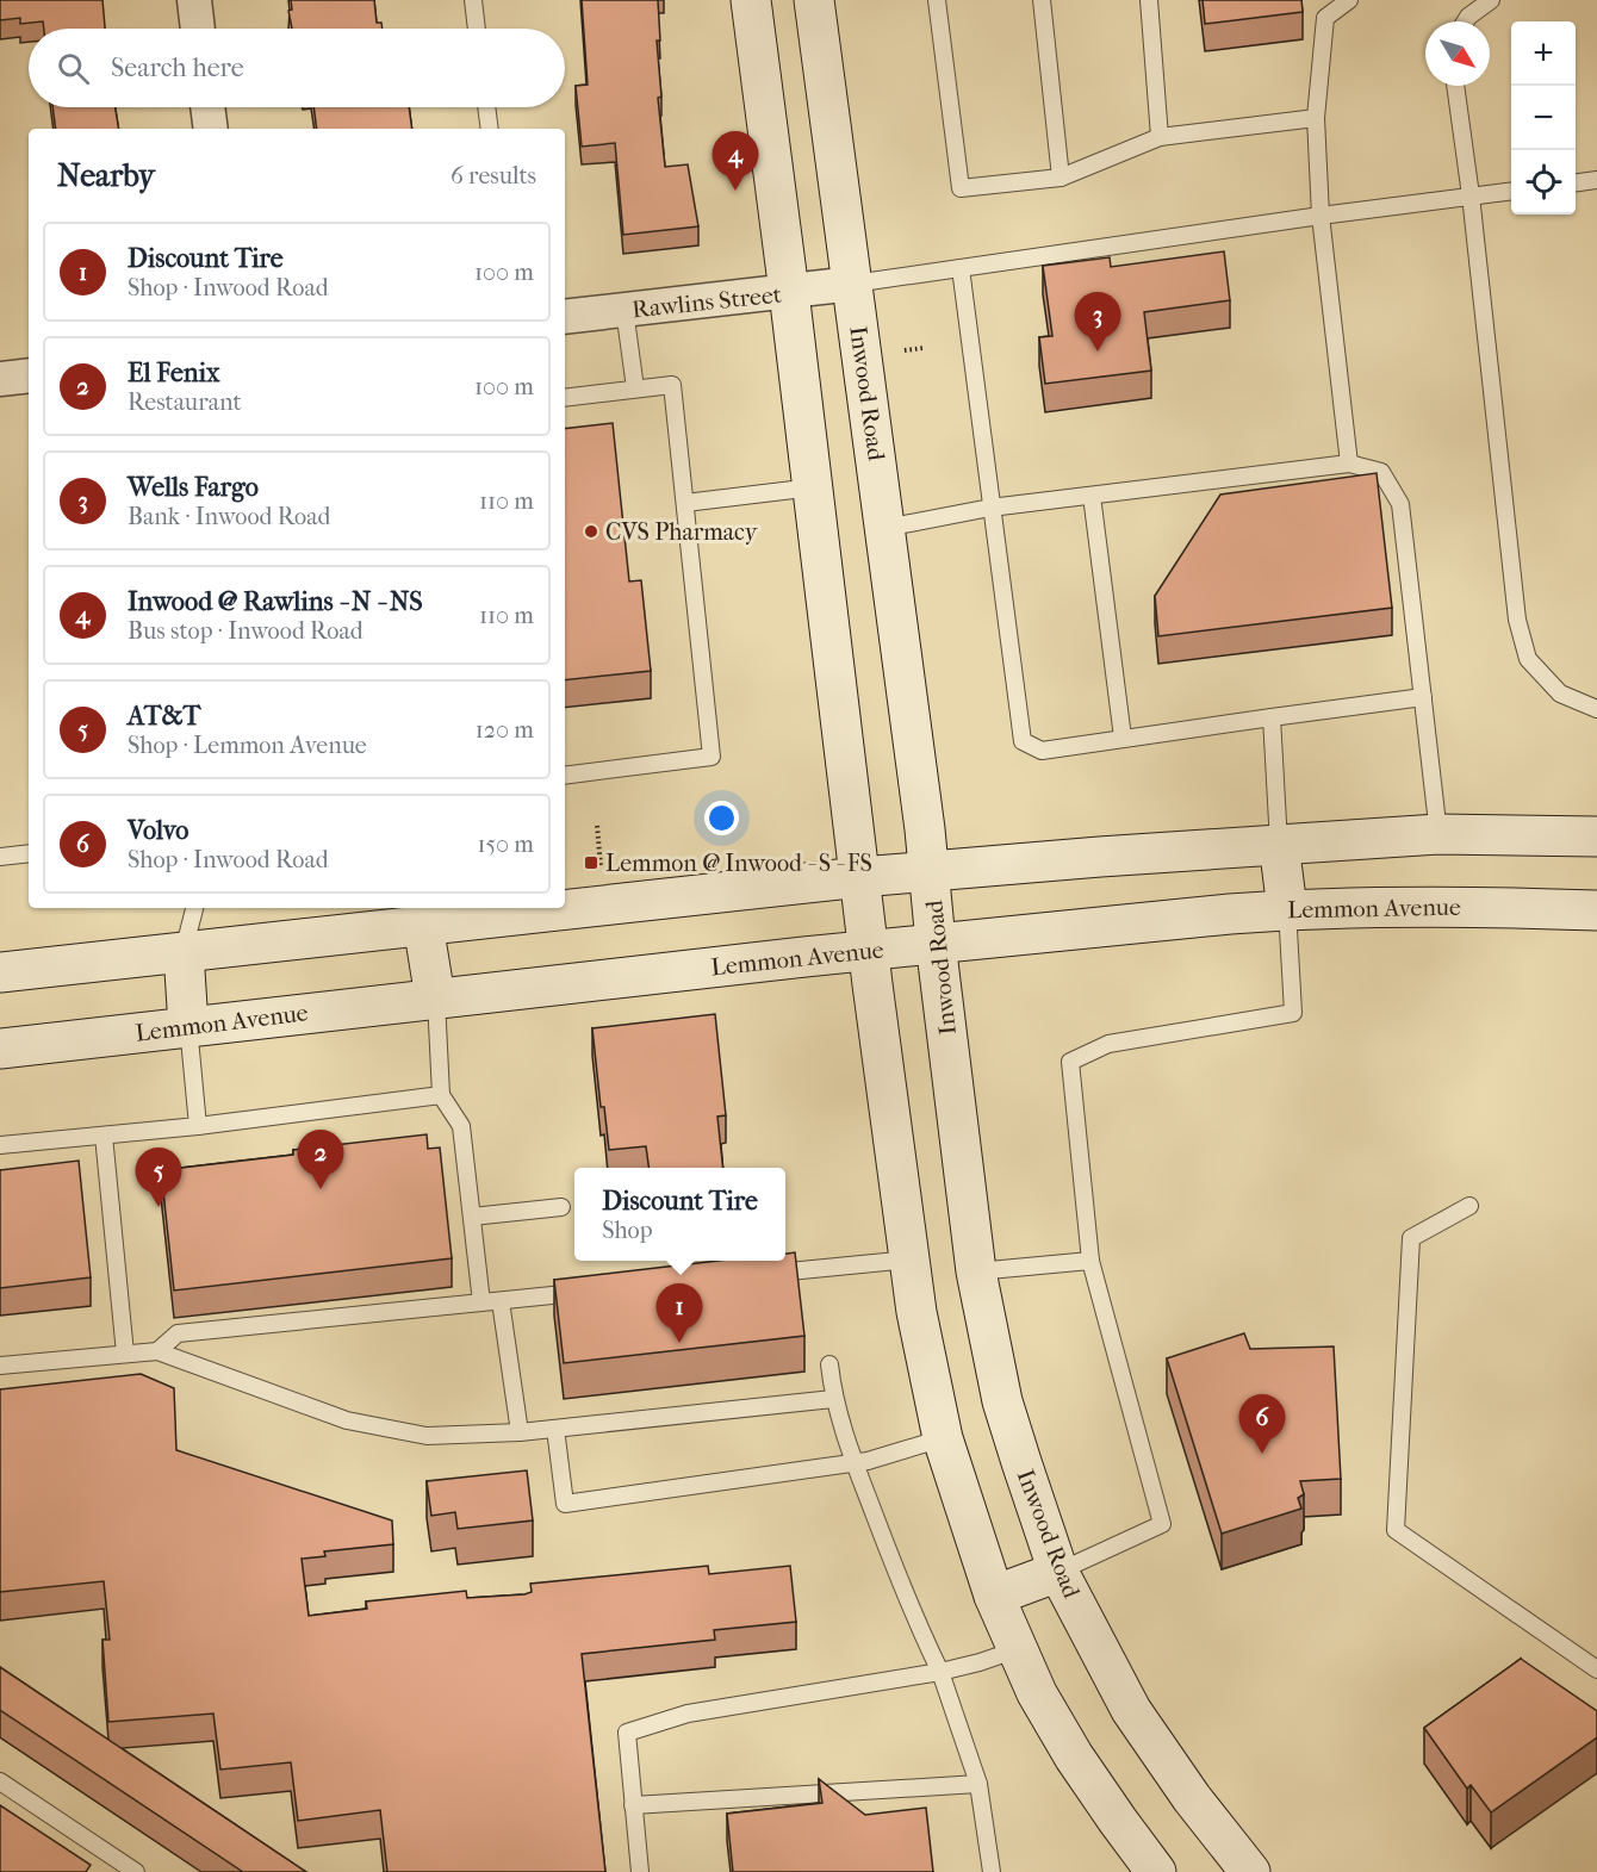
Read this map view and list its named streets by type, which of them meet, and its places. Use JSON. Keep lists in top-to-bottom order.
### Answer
{
  "streets": {
    "main road": ["Inwood Road", "Lemmon Avenue"],
    "street": ["Rawlins Street"]
  },
  "crossings": [
    ["Rawlins Street", "Inwood Road"],
    ["Inwood Road", "Lemmon Avenue"]
  ],
  "places": {
    "other": ["CVS Pharmacy"],
    "transit": ["Lemmon @ Inwood - S - FS"]
  },
  "north": "bottom right",
  "page": {
    "map_buttons": ["+", "−"],
    "search": "Search here",
    "heading": ["Nearby", "6 results"],
    "pins": [
      "4",
      "3",
      "2",
      "5",
      "1",
      "6"
    ],
    "list": [
      {
        "mark": "1",
        "name": "Discount Tire",
        "note": "Shop · Inwood Road",
        "value": "100 m"
      },
      {
        "mark": "2",
        "name": "El Fenix",
        "note": "Restaurant",
        "value": "100 m"
      },
      {
        "mark": "3",
        "name": "Wells Fargo",
        "note": "Bank · Inwood Road",
        "value": "110 m"
      },
      {
        "mark": "4",
        "name": "Inwood @ Rawlins - N - NS",
        "note": "Bus stop · Inwood Road",
        "value": "110 m"
      },
      {
        "mark": "5",
        "name": "AT&T",
        "note": "Shop · Lemmon Avenue",
        "value": "120 m"
      },
      {
        "mark": "6",
        "name": "Volvo",
        "note": "Shop · Inwood Road",
        "value": "150 m"
      }
    ],
    "popup": ["Discount Tire", "Shop"]
  }
}
